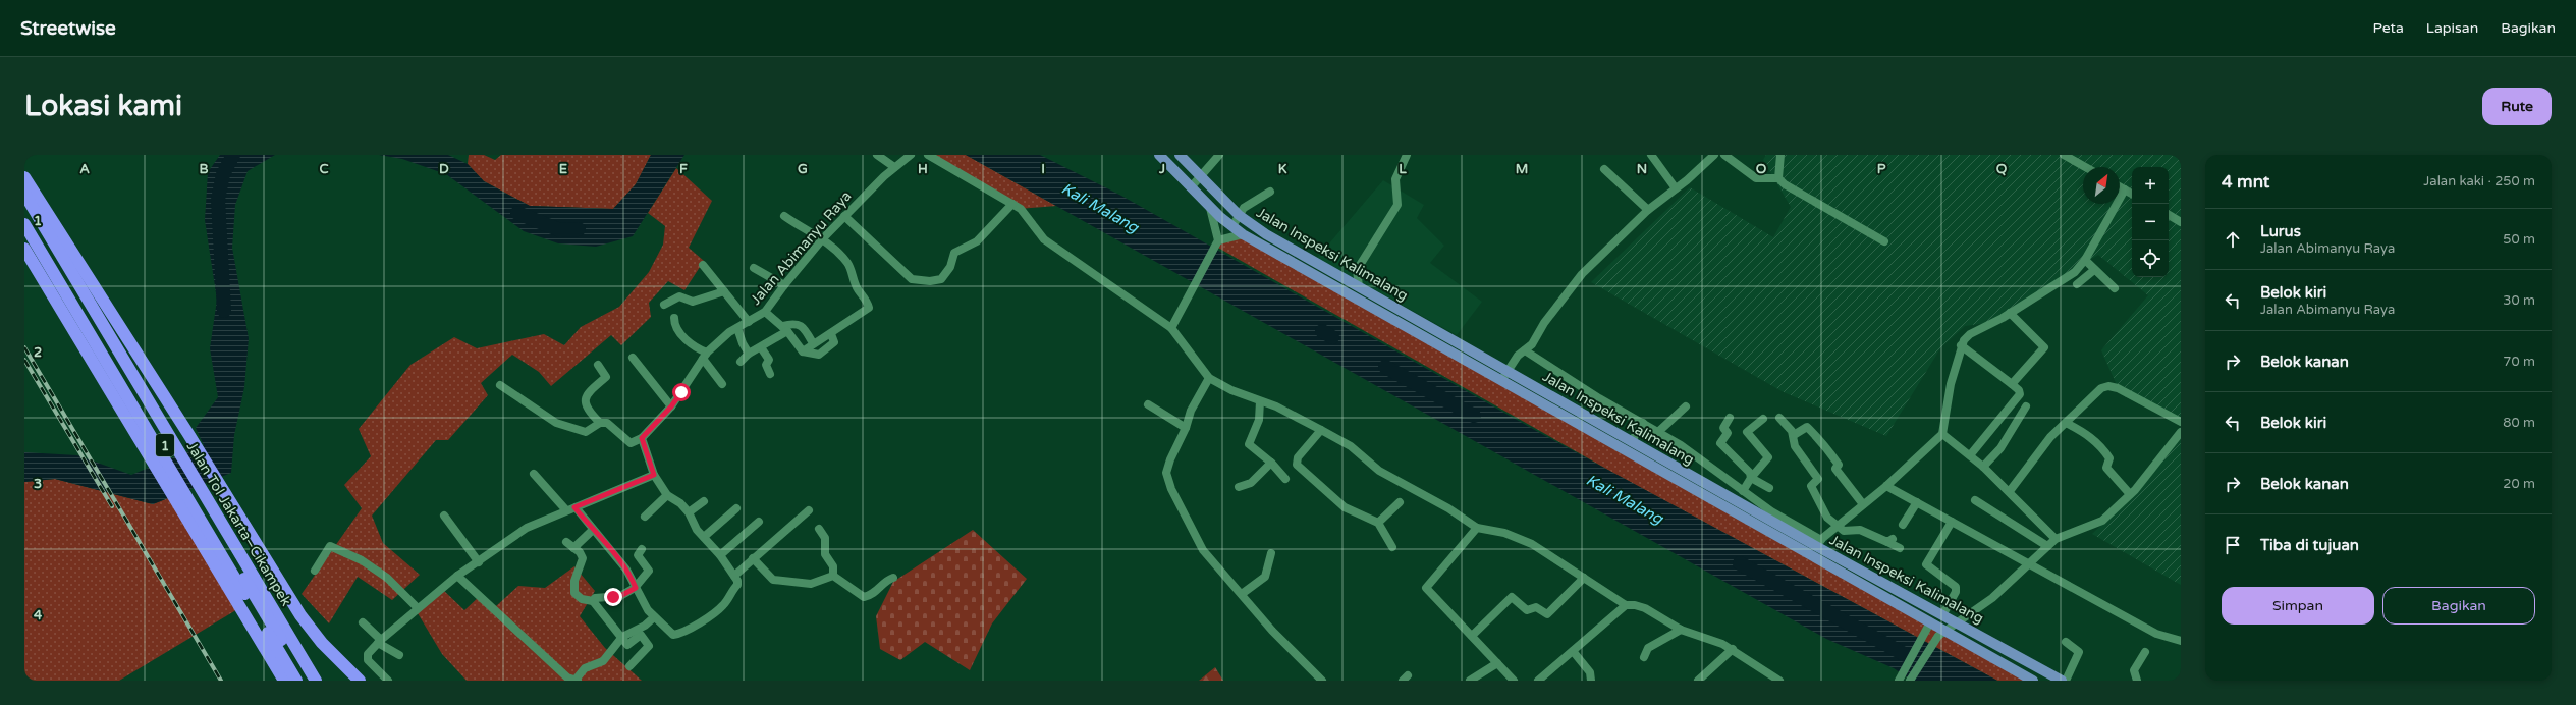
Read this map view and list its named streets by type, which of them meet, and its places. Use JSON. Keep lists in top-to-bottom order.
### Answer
{
  "streets": {
    "highway": ["1", "Jalan Tol Jakarta–Cikampek"],
    "main road": ["Jalan Inspeksi Kalimalang"],
    "street": ["Jalan Abimanyu Raya"]
  },
  "water": ["Kali Malang"],
  "north": "top right",
  "page": {
    "header": "Streetwise",
    "nav": ["Peta", "Lapisan", "Bagikan"],
    "buttons": [
      "Rute",
      ["Simpan", "Bagikan"]
    ],
    "title": "Lokasi kami",
    "heading": ["4 mnt", "Jalan kaki · 250 m"],
    "map_buttons": ["+", "−"],
    "list": [
      ["Lurus", "Jalan Abimanyu Raya", "50 m"],
      ["Belok kiri", "Jalan Abimanyu Raya", "30 m"],
      ["Belok kanan", "70 m"],
      ["Belok kiri", "80 m"],
      ["Belok kanan", "20 m"],
      "Tiba di tujuan"
    ]
  },
  "grid": {
    "columns": [
      "A",
      "B",
      "C",
      "D",
      "E",
      "F",
      "G",
      "H",
      "I",
      "J",
      "K",
      "L",
      "M",
      "N",
      "O",
      "P",
      "Q"
    ],
    "rows": [
      "1",
      "2",
      "3",
      "4"
    ]
  }
}
